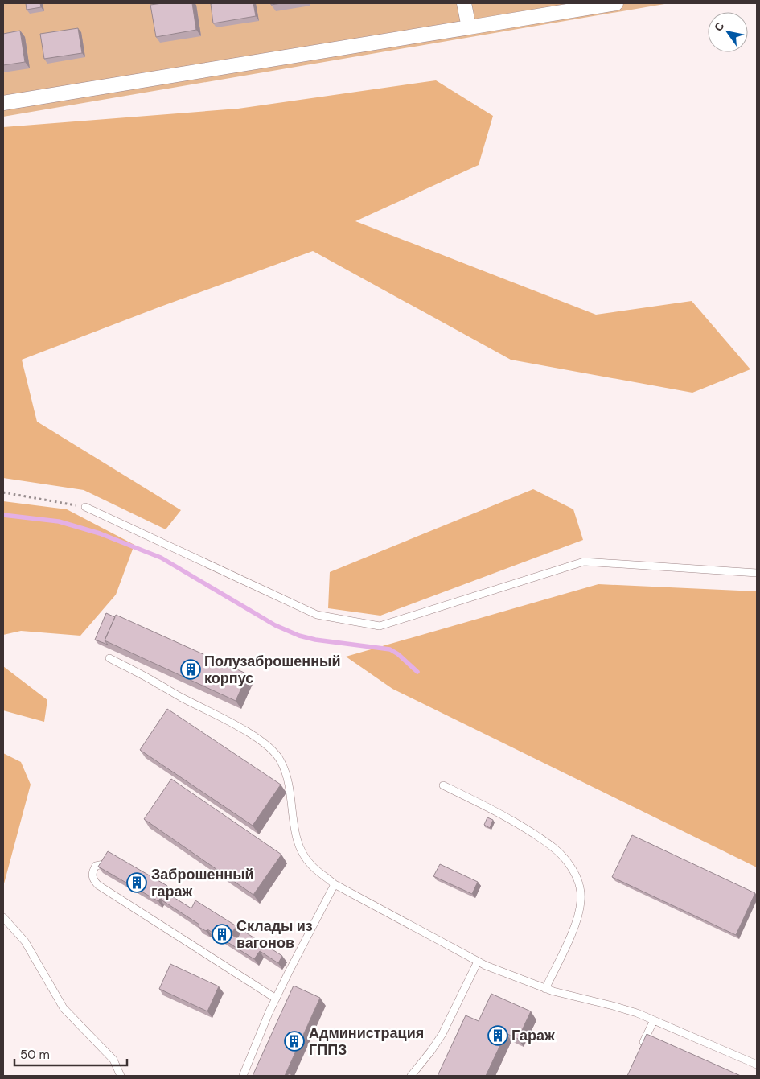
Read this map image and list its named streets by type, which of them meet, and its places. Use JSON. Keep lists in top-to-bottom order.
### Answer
{
  "places": {
    "building": [
      "Полузаброшенный корпус",
      "Заброшенный гараж",
      "Склады из вагонов",
      "Гараж",
      "Администрация ГППЗ"
    ]
  },
  "scale_bar": "50 m",
  "north": "top left"
}
